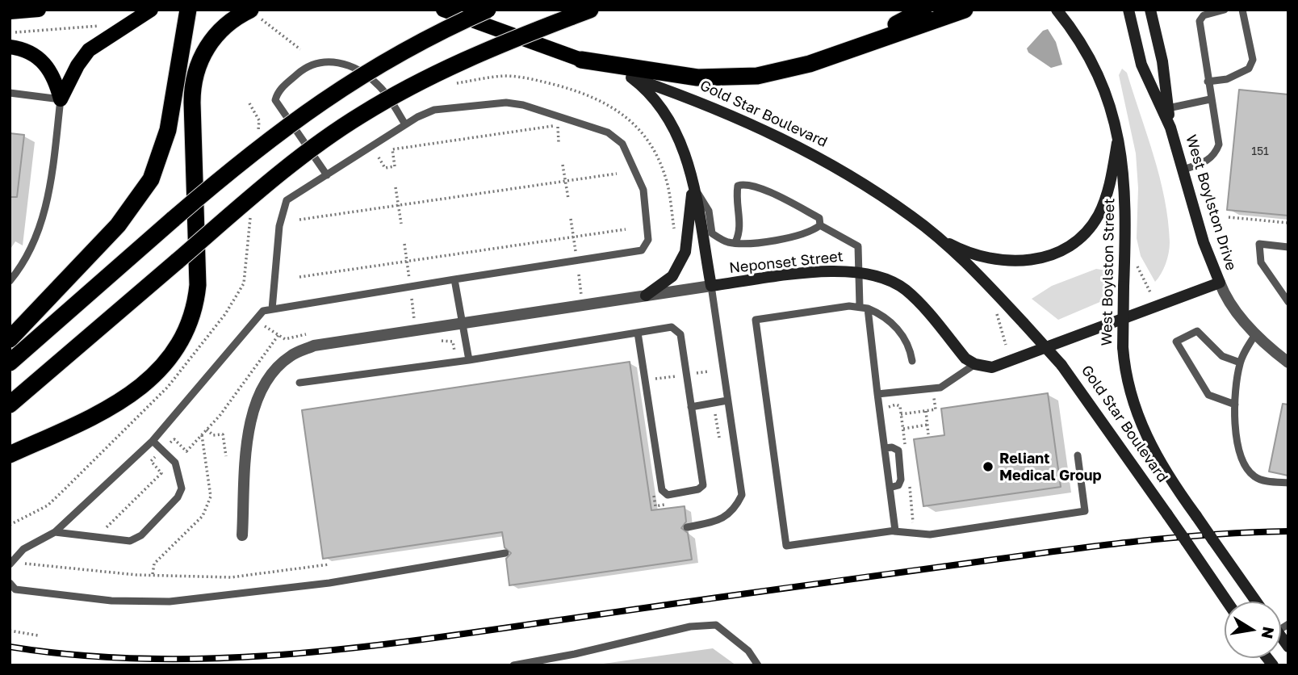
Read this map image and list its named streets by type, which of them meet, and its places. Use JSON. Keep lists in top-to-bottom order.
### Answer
{
  "streets": {
    "main road": [
      "Gold Star Boulevard",
      "West Boylston Drive",
      "Neponset Street",
      "West Boylston Street"
    ]
  },
  "places": ["Reliant Medical Group"],
  "house_numbers": ["151"],
  "north": "right"
}
